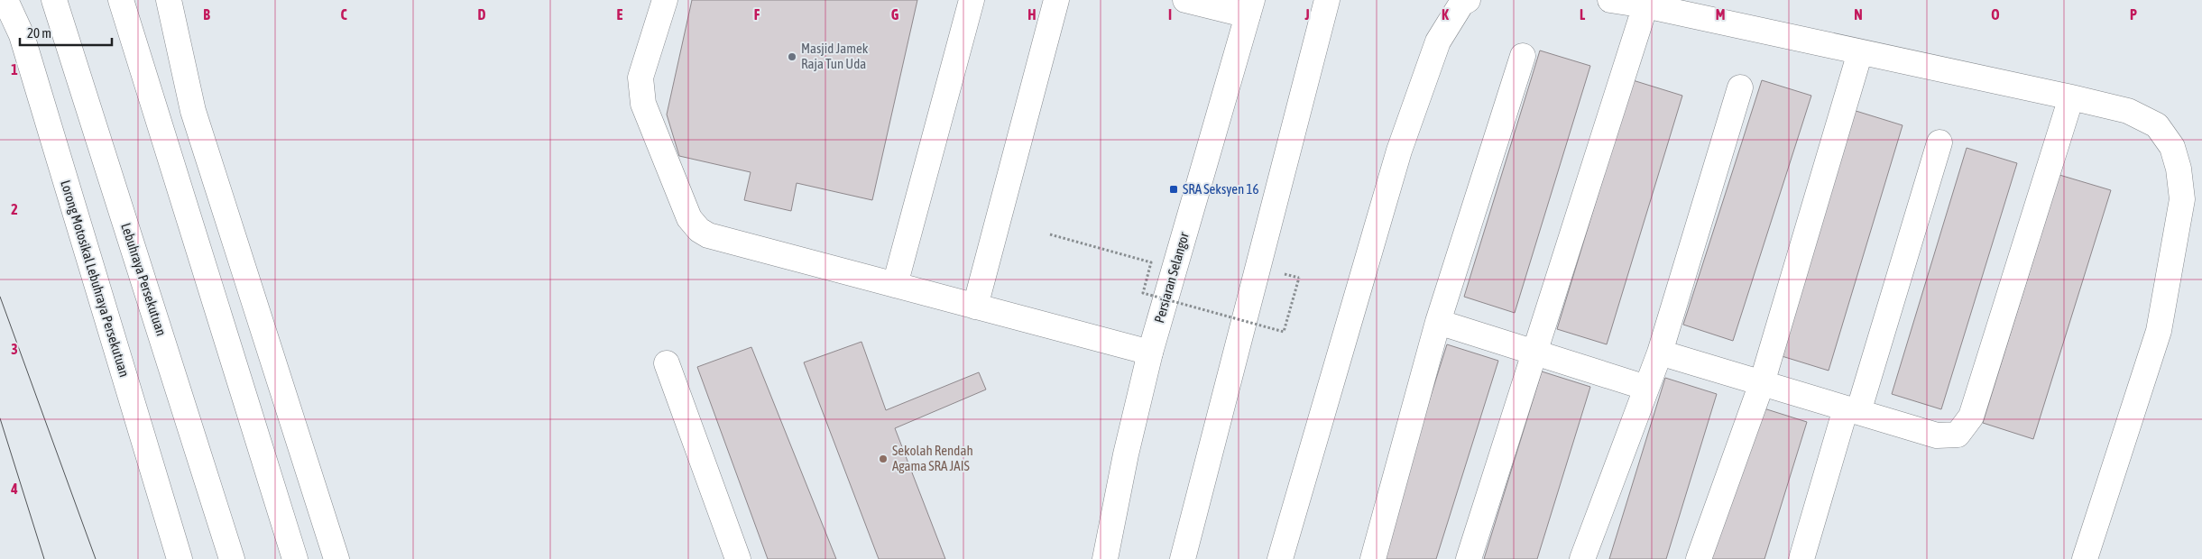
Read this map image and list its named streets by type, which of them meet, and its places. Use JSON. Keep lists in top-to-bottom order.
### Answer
{
  "streets": {
    "main road": ["Persiaran Selangor", "Lorong Motosikal Lebuhraya Persekutuan", "Lebuhraya Persekutuan"]
  },
  "places": {
    "other": ["Masjid Jamek Raja Tun Uda", "Sekolah Rendah Agama SRA JAIS"],
    "transit": ["SRA Seksyen 16"]
  },
  "scale_bar": "20 m",
  "grid": {
    "columns": [
      "B",
      "C",
      "D",
      "E",
      "F",
      "G",
      "H",
      "I",
      "J",
      "K",
      "L",
      "M",
      "N",
      "O",
      "P"
    ],
    "rows": [
      "1",
      "2",
      "3",
      "4"
    ]
  }
}
